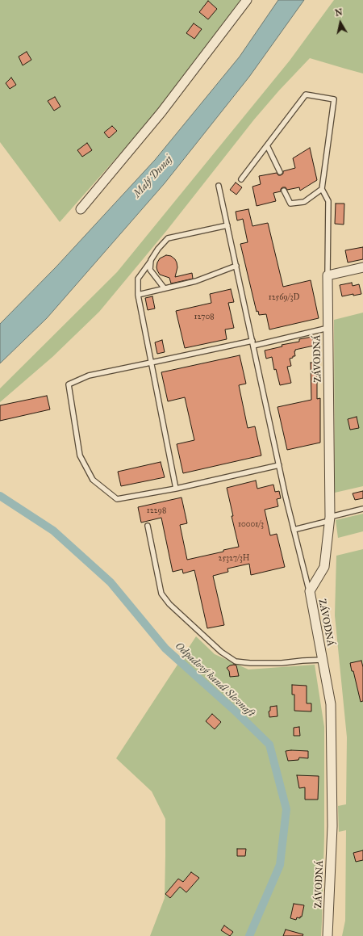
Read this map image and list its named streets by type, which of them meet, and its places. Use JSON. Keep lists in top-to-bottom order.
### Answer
{
  "streets": {
    "street": ["ZÁVODNÁ"]
  },
  "water": ["Malý Dunaj", "Odpadový kanál Slovnaft"],
  "house_numbers": [
    "12569/3D",
    "12708",
    "12298",
    "10001/3",
    "25327/3H"
  ],
  "north": "top"
}
